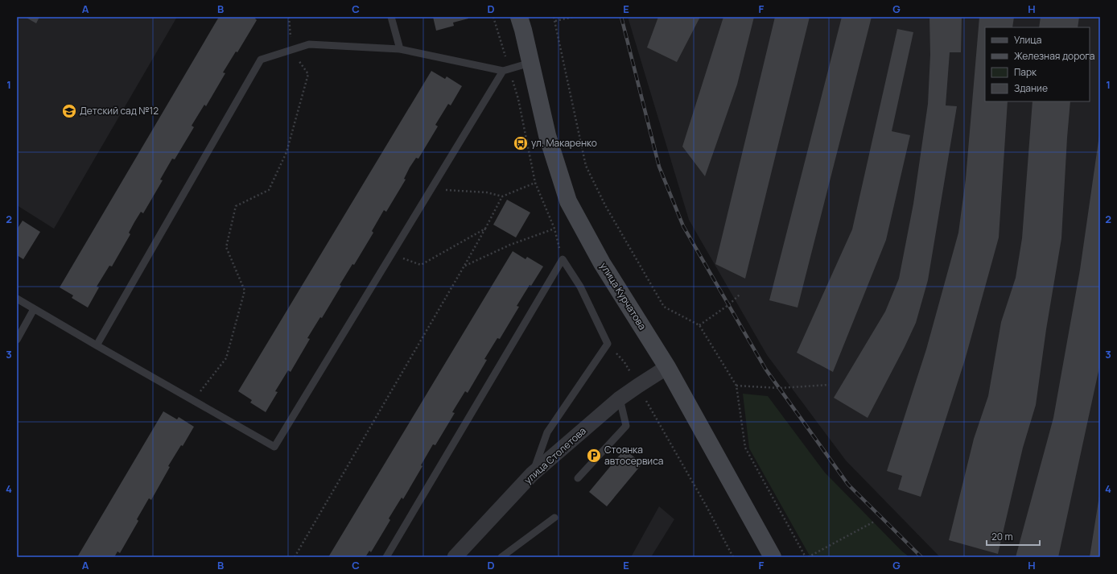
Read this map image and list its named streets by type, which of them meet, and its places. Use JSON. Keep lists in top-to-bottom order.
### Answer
{
  "streets": {
    "main road": ["улица Курчатова"],
    "street": ["улица Столетова"]
  },
  "crossings": [
    ["улица Курчатова", "улица Столетова"]
  ],
  "places": {
    "school or university": ["Детский сад №12"],
    "bus stop": ["ул. Макаренко"],
    "parking": ["Стоянка автосервиса"]
  },
  "legend": [
    "Улица",
    "Железная дорога",
    "Парк",
    "Здание"
  ],
  "scale_bar": "20 m",
  "grid": {
    "columns": [
      "A",
      "B",
      "C",
      "D",
      "E",
      "F",
      "G",
      "H"
    ],
    "rows": [
      "1",
      "2",
      "3",
      "4"
    ]
  }
}
